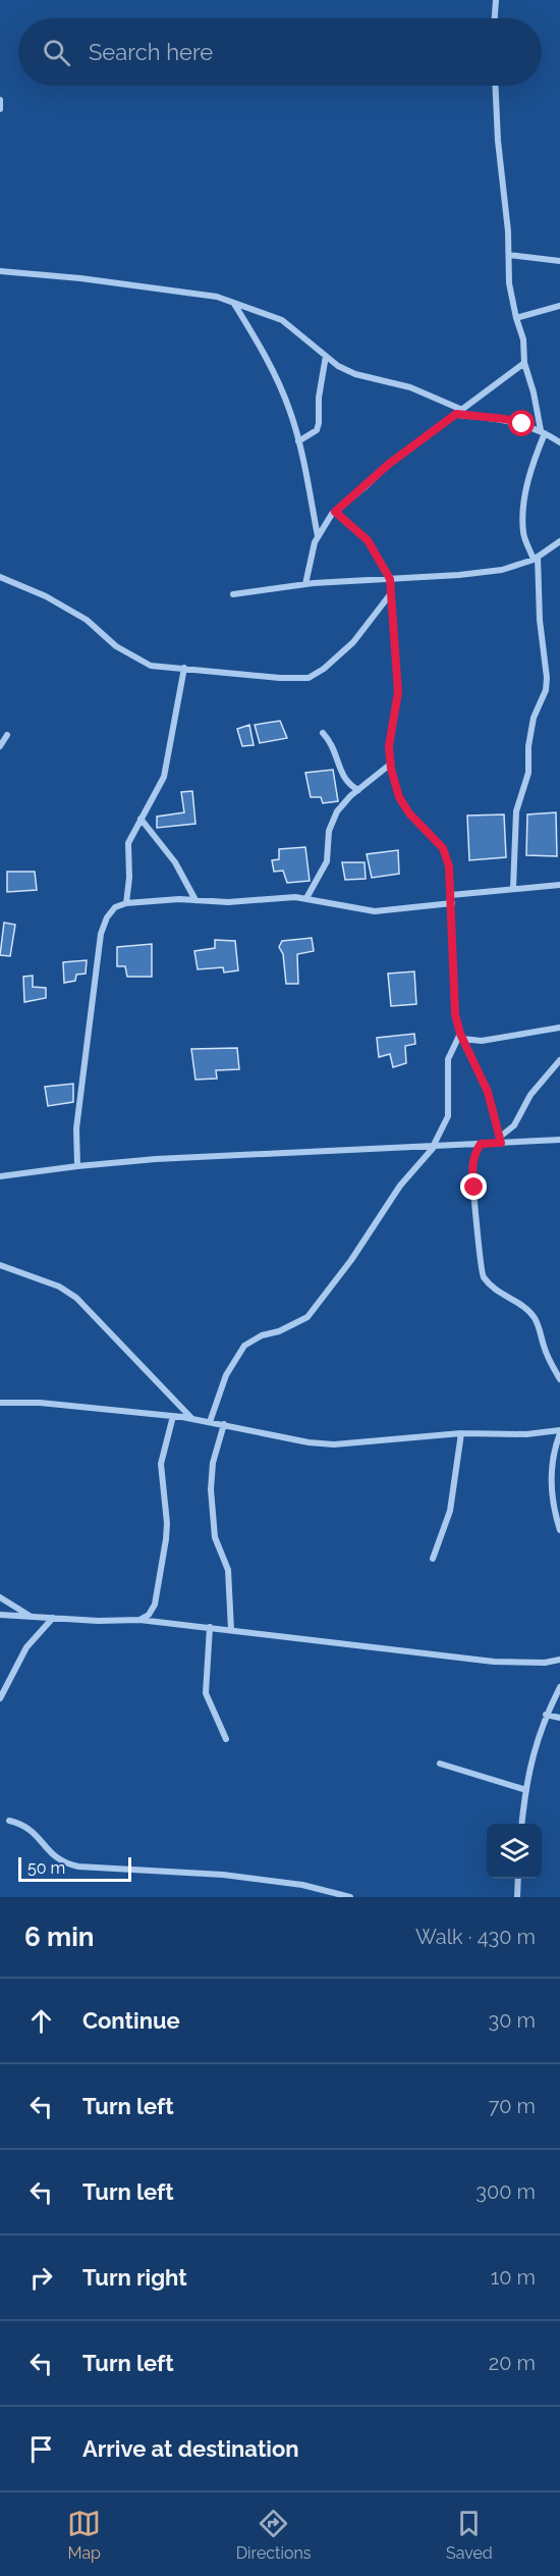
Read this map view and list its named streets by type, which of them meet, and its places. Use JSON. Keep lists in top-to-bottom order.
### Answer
{
  "scale_bar": "50 m",
  "page": {
    "search": "Search here",
    "scale": "50 m",
    "heading": ["6 min", "Walk · 430 m"],
    "list": [
      ["Continue", "30 m"],
      ["Turn left", "70 m"],
      ["Turn left", "300 m"],
      ["Turn right", "10 m"],
      ["Turn left", "20 m"],
      "Arrive at destination"
    ],
    "nav": ["Map", "Directions", "Saved"]
  }
}
